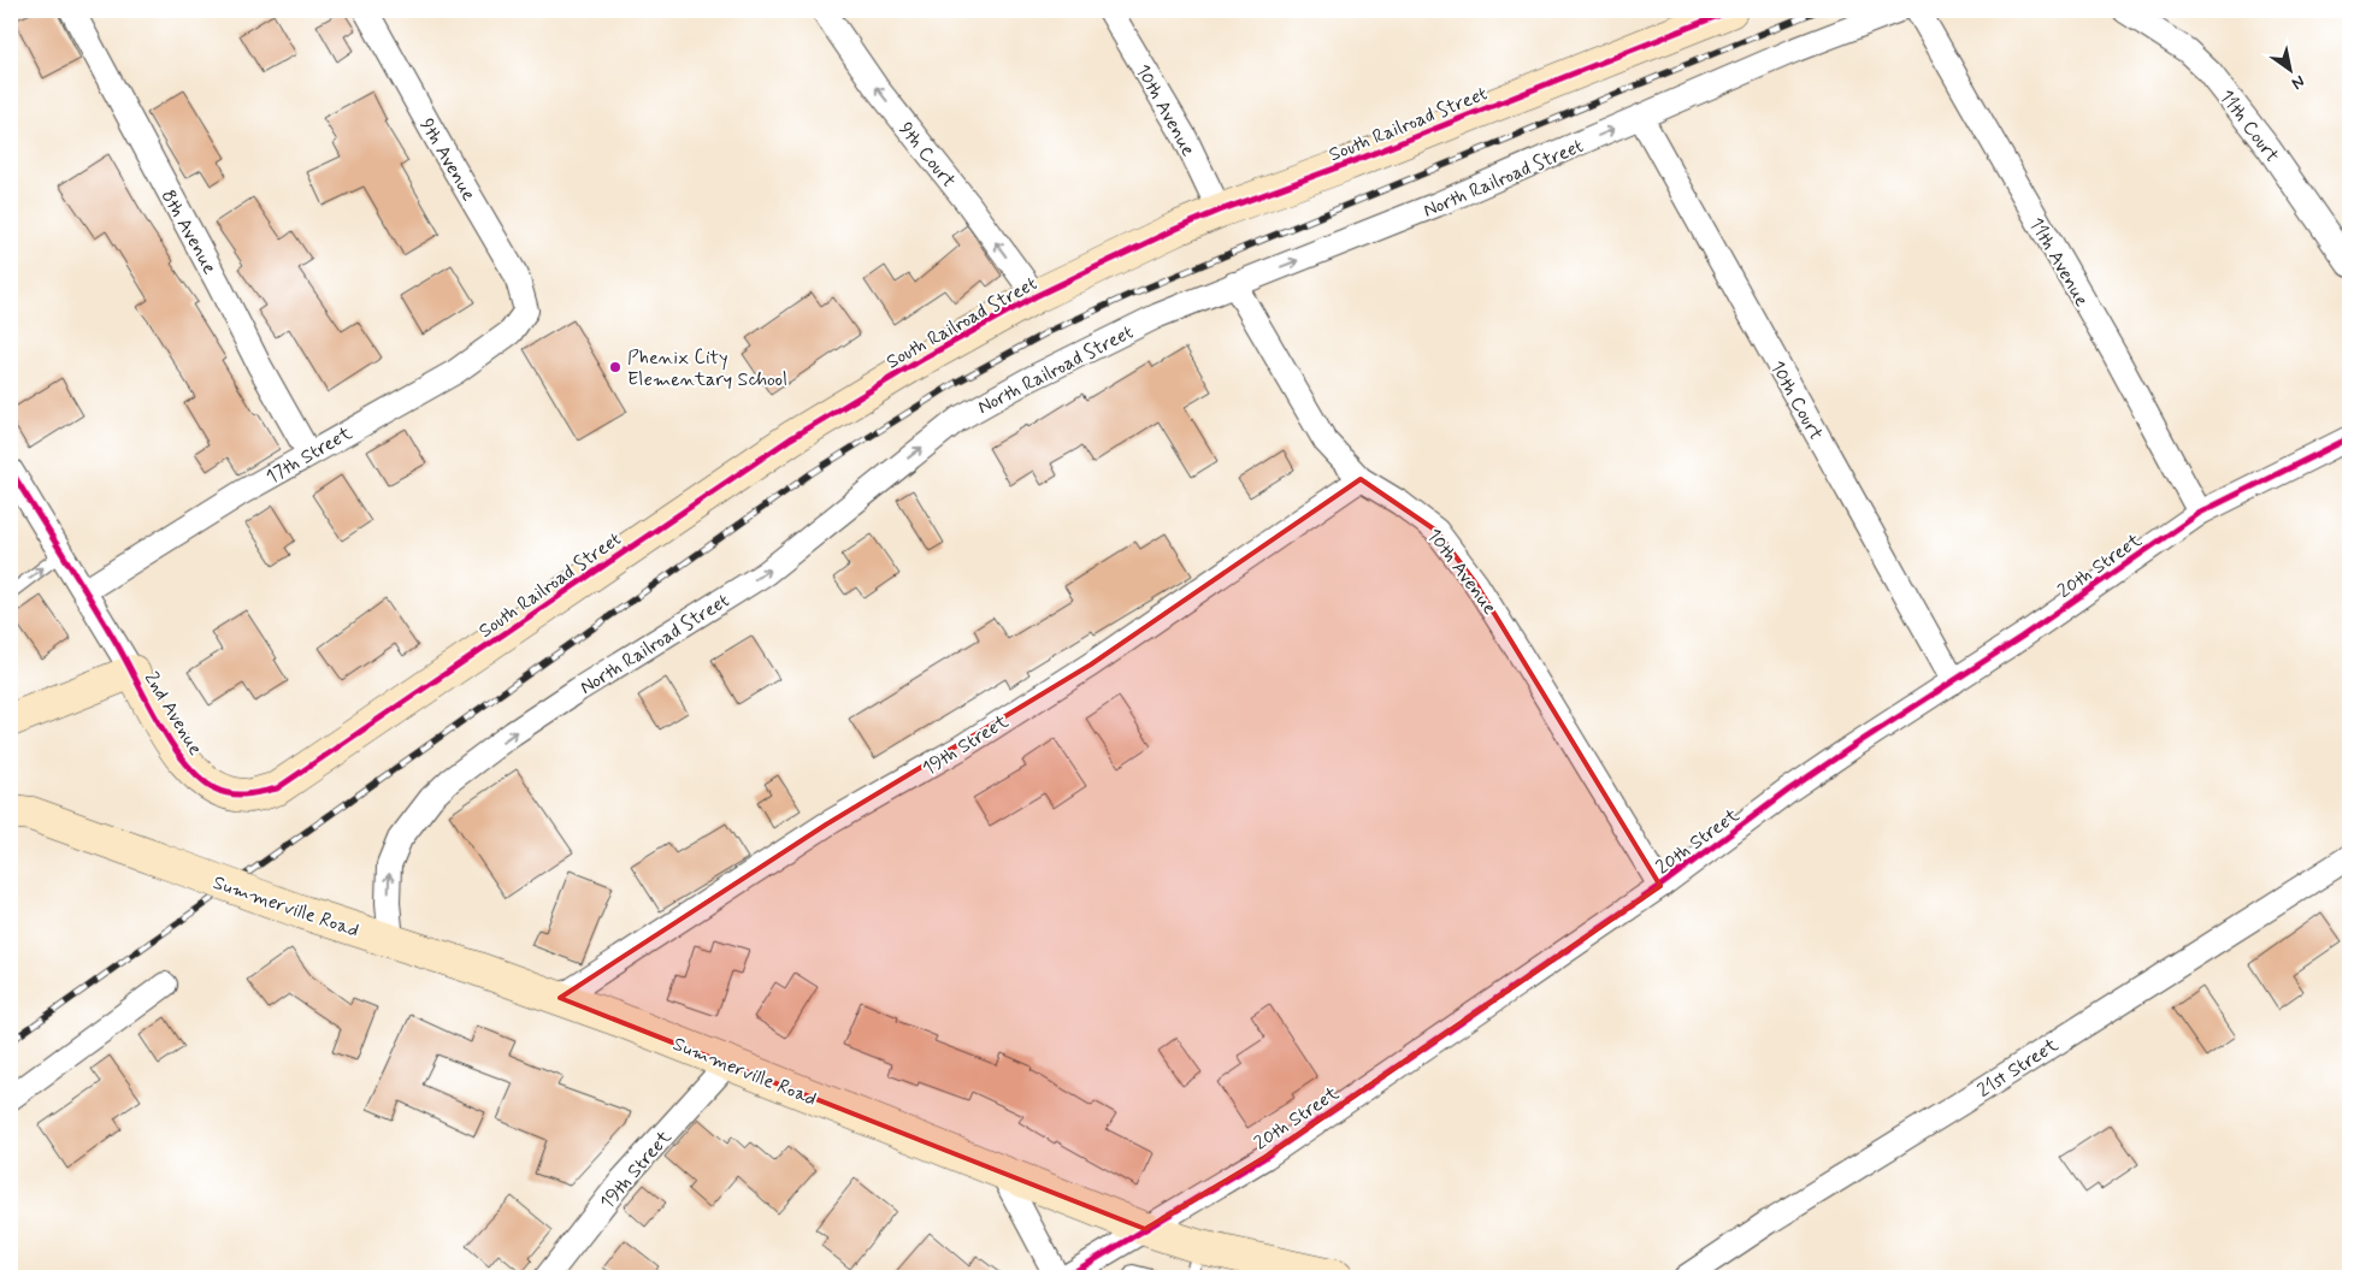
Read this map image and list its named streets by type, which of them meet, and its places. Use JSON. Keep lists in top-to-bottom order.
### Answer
{
  "streets": {
    "street": [
      "10th Avenue",
      "South Railroad Street",
      "11th Court",
      "9th Court",
      "9th Avenue",
      "North Railroad Street",
      "8th Avenue",
      "11th Avenue",
      "10th Court",
      "17th Street",
      "20th Street",
      "2nd Avenue",
      "19th Street",
      "Summerville Road",
      "21st Street"
    ]
  },
  "crossings": [
    ["10th Avenue", "South Railroad Street"],
    ["10th Avenue", "North Railroad Street"],
    ["10th Avenue", "20th Street"],
    ["10th Avenue", "19th Street"],
    ["South Railroad Street", "9th Court"],
    ["South Railroad Street", "2nd Avenue"],
    ["9th Avenue", "17th Street"],
    ["North Railroad Street", "10th Court"],
    ["North Railroad Street", "Summerville Road"],
    ["8th Avenue", "17th Street"],
    ["11th Avenue", "20th Street"],
    ["10th Court", "20th Street"],
    ["17th Street", "2nd Avenue"],
    ["20th Street", "Summerville Road"],
    ["19th Street", "Summerville Road"]
  ],
  "one_way": ["9th Court", "North Railroad Street"],
  "places": ["Phenix City Elementary School"],
  "north": "bottom right"
}
